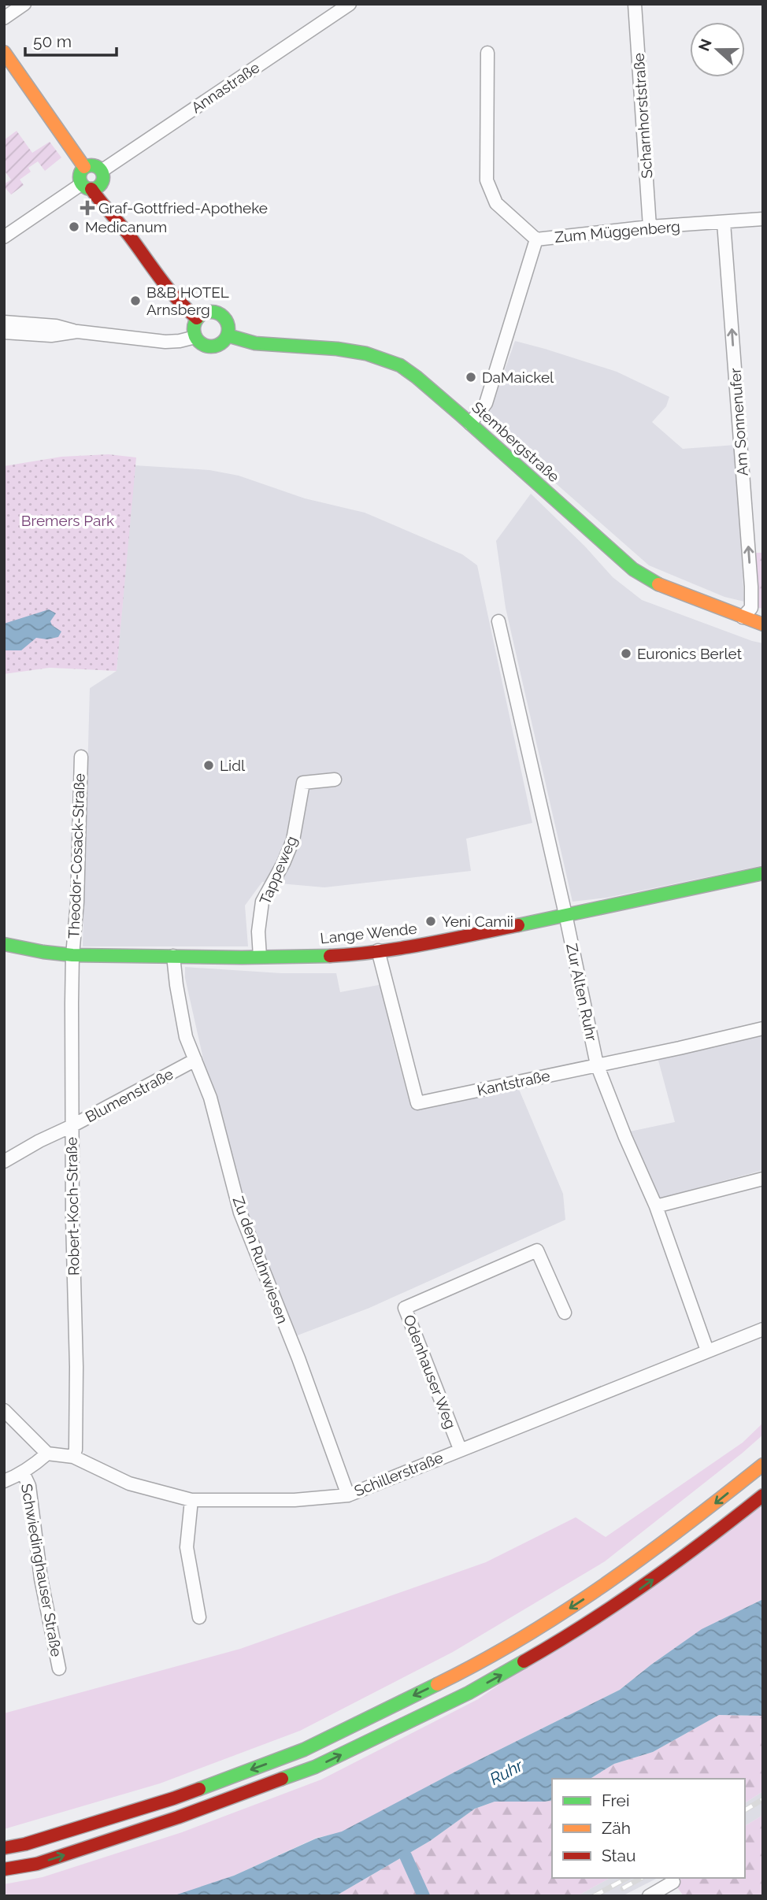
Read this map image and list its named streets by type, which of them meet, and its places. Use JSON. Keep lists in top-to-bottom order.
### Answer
{
  "streets": {
    "main road": ["Stembergstraße", "Lange Wende"],
    "street": [
      "Annastraße",
      "Scharnhorststraße",
      "Zum Müggenberg",
      "Am Sonnenufer",
      "Theodor-Cosack-Straße",
      "Tappeweg",
      "Zur Alten Ruhr",
      "Kantstraße",
      "Blumenstraße",
      "Robert-Koch-Straße",
      "Zu den Ruhrwiesen",
      "Odenhauser Weg",
      "Schillerstraße",
      "Schwiedinghauser Straße"
    ]
  },
  "crossings": [
    ["Scharnhorststraße", "Zum Müggenberg"],
    ["Zum Müggenberg", "Am Sonnenufer"],
    ["Zum Müggenberg", "Stembergstraße"],
    ["Am Sonnenufer", "Stembergstraße"],
    ["Theodor-Cosack-Straße", "Lange Wende"],
    ["Theodor-Cosack-Straße", "Robert-Koch-Straße"],
    ["Tappeweg", "Lange Wende"],
    ["Lange Wende", "Zur Alten Ruhr"],
    ["Lange Wende", "Kantstraße"],
    ["Lange Wende", "Robert-Koch-Straße"],
    ["Lange Wende", "Zu den Ruhrwiesen"],
    ["Zur Alten Ruhr", "Kantstraße"],
    ["Zur Alten Ruhr", "Schillerstraße"],
    ["Blumenstraße", "Robert-Koch-Straße"],
    ["Blumenstraße", "Zu den Ruhrwiesen"],
    ["Robert-Koch-Straße", "Schillerstraße"],
    ["Zu den Ruhrwiesen", "Schillerstraße"],
    ["Odenhauser Weg", "Schillerstraße"]
  ],
  "one_way": ["Am Sonnenufer"],
  "water": ["Ruhr"],
  "parks": ["Bremers Park"],
  "places": {
    "health": ["Graf-Gottfried-Apotheke"],
    "other": [
      "Medicanum",
      "B&B HOTEL Arnsberg",
      "DaMaickel",
      "Euronics Berlet",
      "Lidl",
      "Yeni Camii"
    ]
  },
  "legend": ["Frei", "Zäh", "Stau"],
  "scale_bar": "50 m",
  "north": "left"
}
